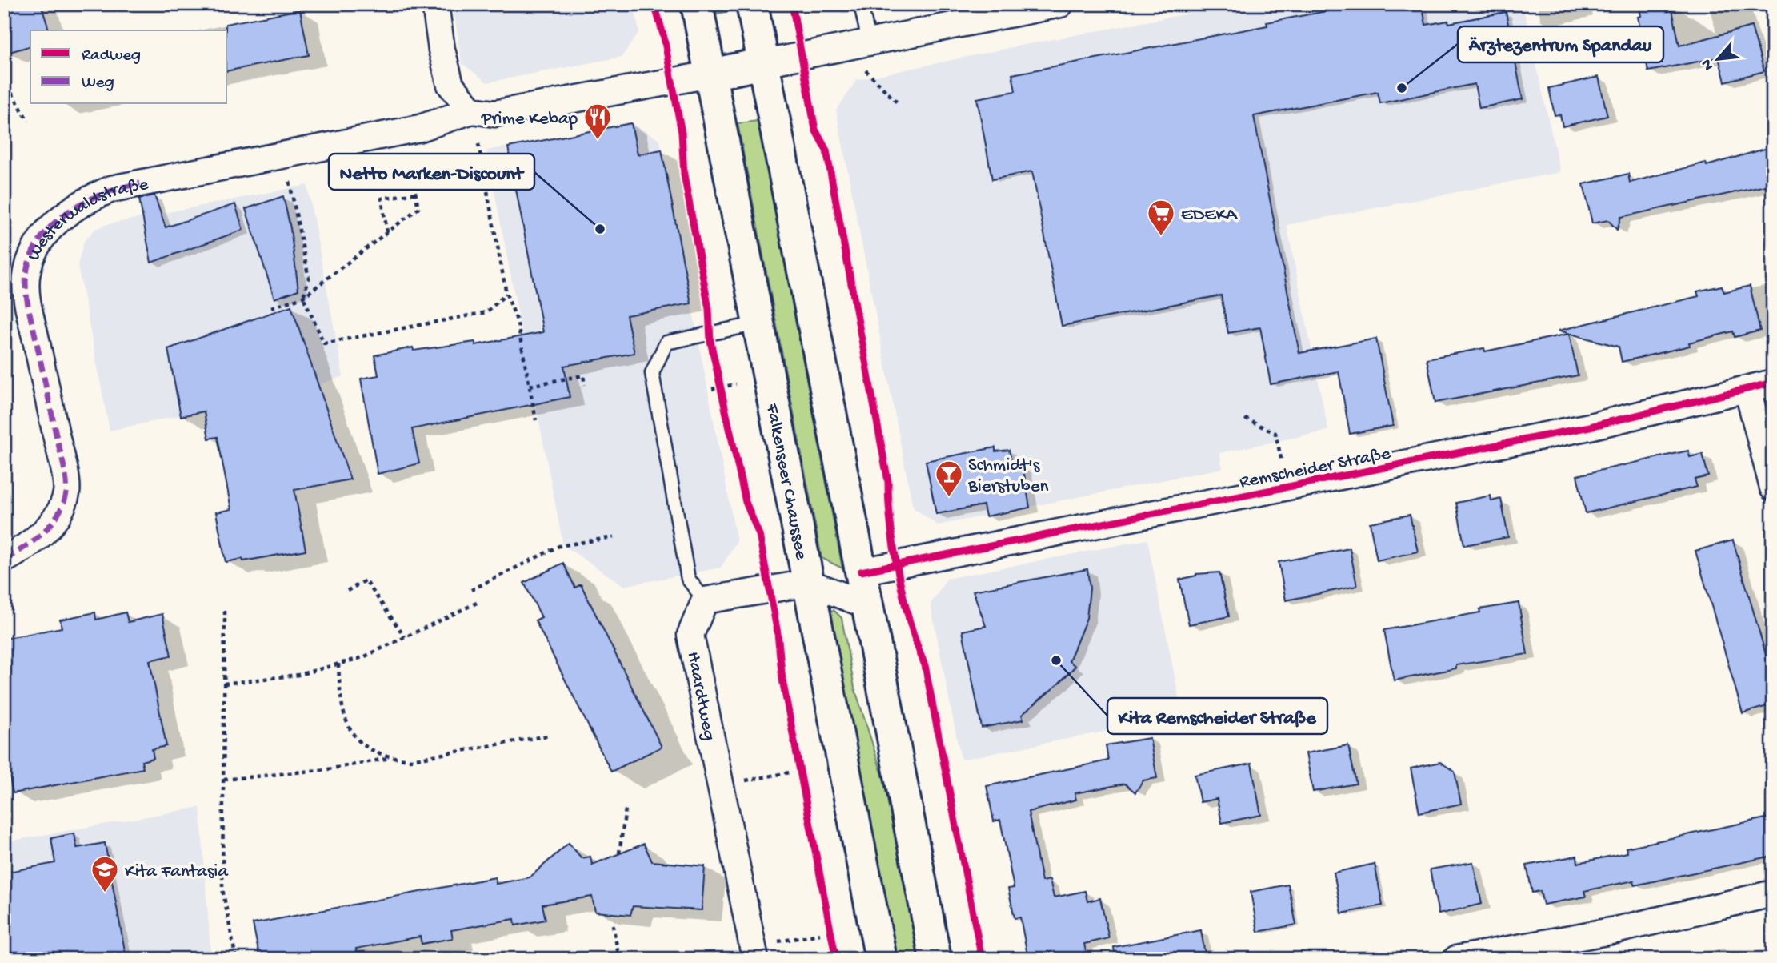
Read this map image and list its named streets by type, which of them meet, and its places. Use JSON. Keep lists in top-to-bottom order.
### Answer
{
  "streets": {
    "main road": ["Falkenseer Chaussee"],
    "street": ["Westerwaldstraße", "Remscheider Straße", "Haardtweg"]
  },
  "crossings": [
    ["Westerwaldstraße", "Falkenseer Chaussee"]
  ],
  "places": {
    "other": ["Ärztezentrum Spandau", "Netto Marken-Discount", "Kita Remscheider Straße"],
    "restaurant": ["Prime Kebap"],
    "supermarket": ["EDEKA"],
    "bar": ["Schmidt's Bierstuben"],
    "school or university": ["Kita Fantasia"]
  },
  "legend": ["Radweg", "Weg"],
  "north": "bottom left"
}
